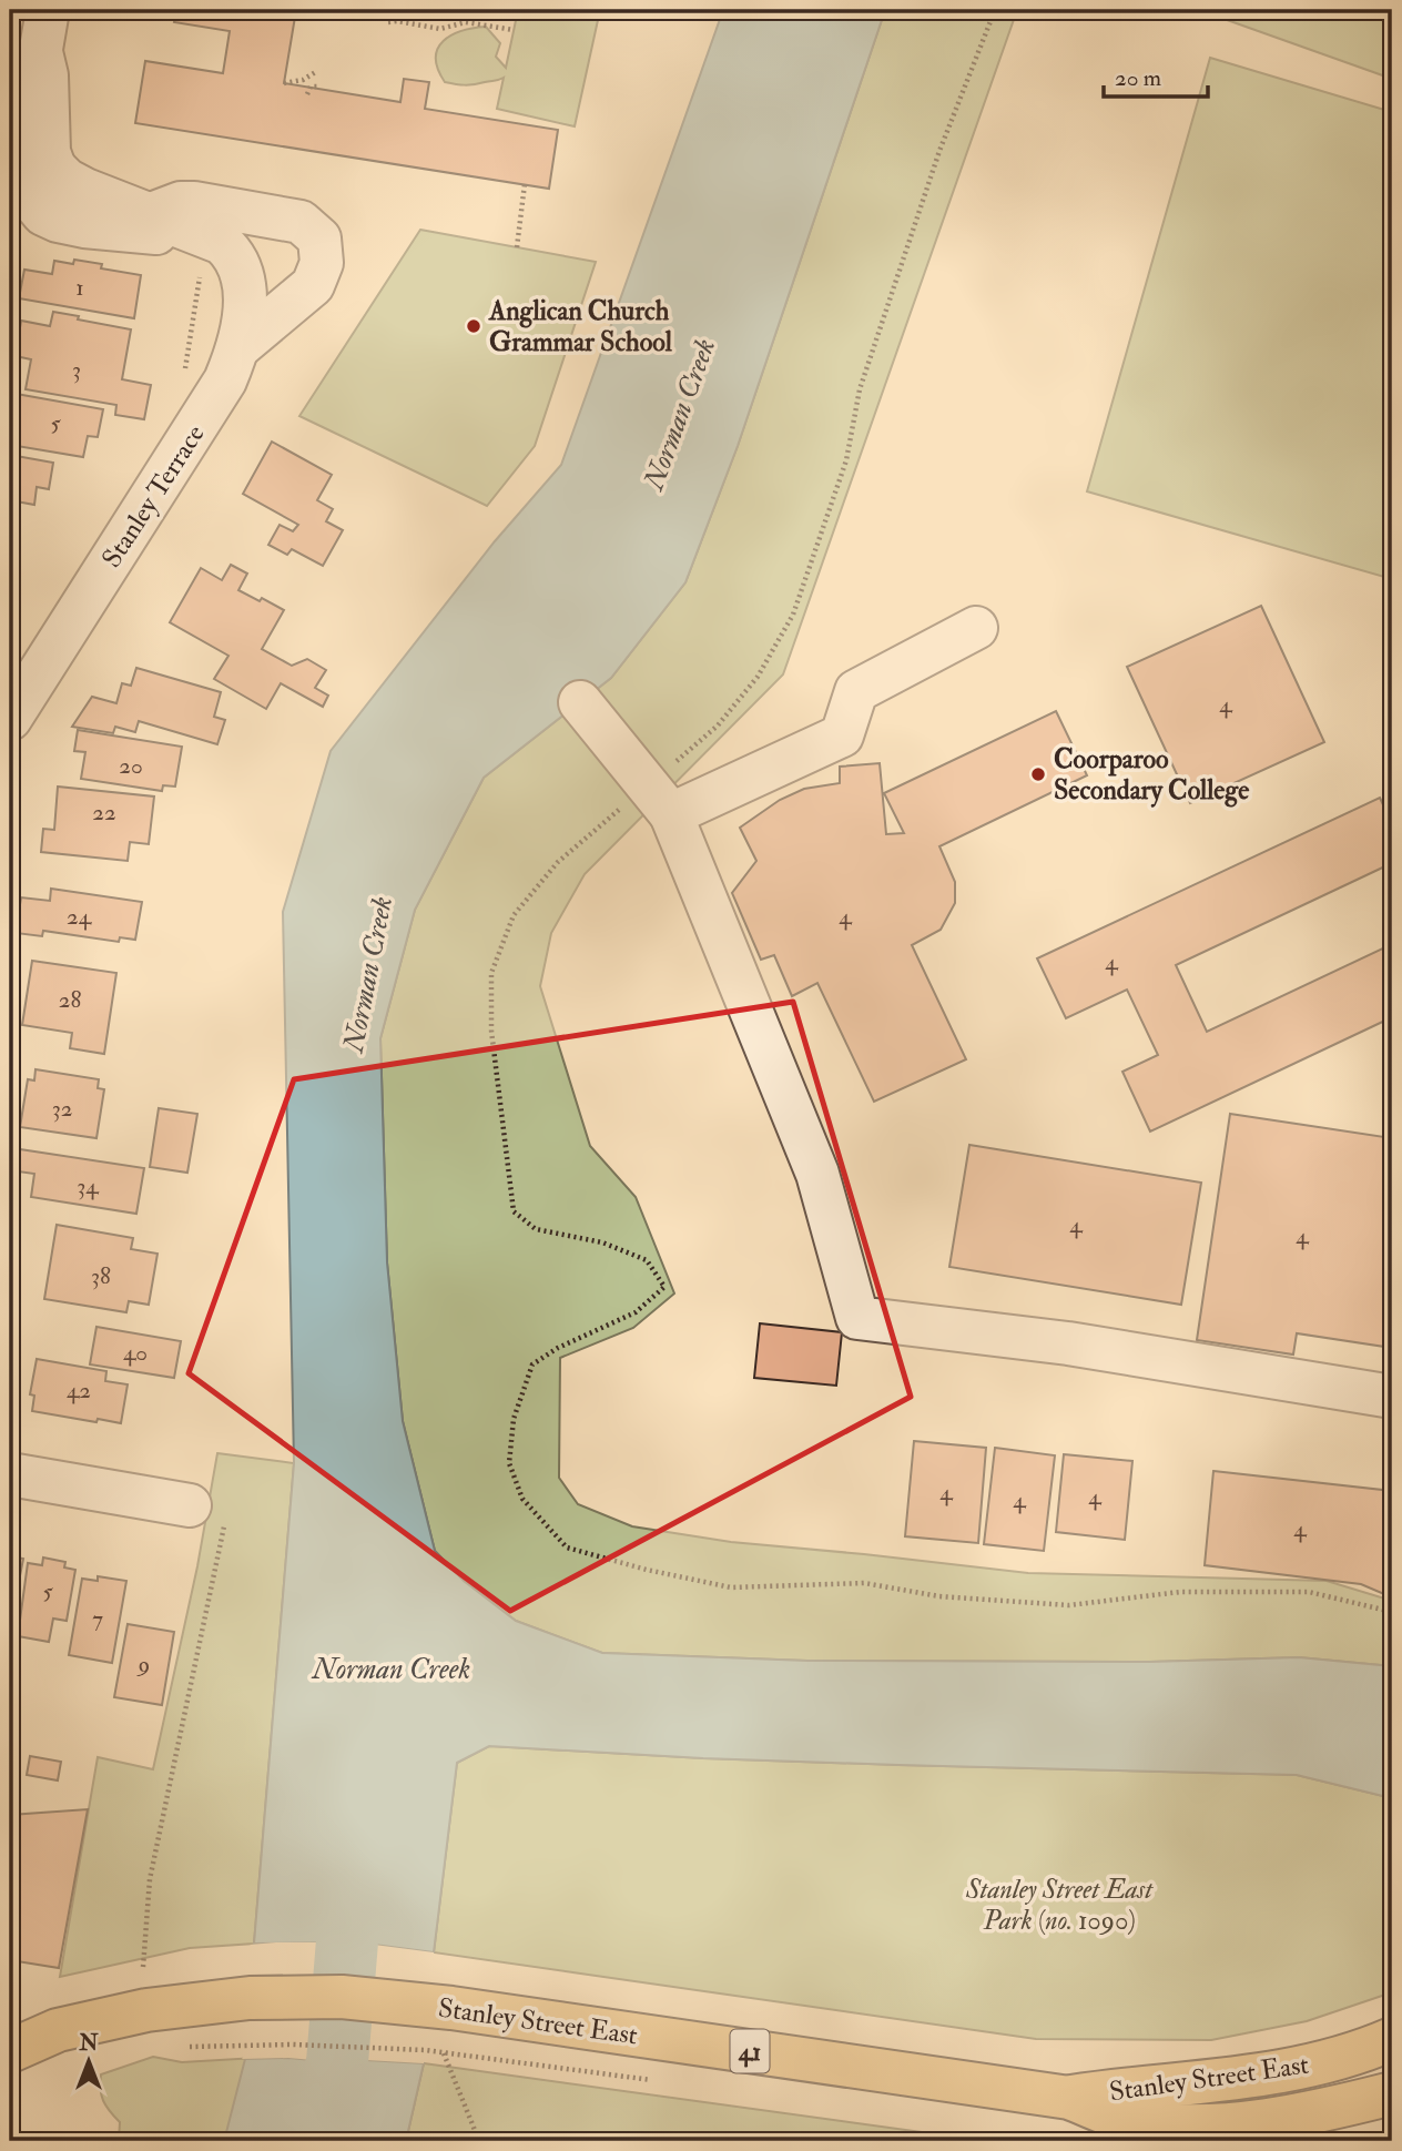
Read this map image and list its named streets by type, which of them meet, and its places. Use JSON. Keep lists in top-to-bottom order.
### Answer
{
  "streets": {
    "main road": ["Stanley Street East", "41"],
    "street": ["Stanley Terrace"]
  },
  "crossings": [
    ["Stanley Street East", "41"]
  ],
  "water": ["Norman Creek"],
  "parks": ["Stanley Street East Park (no. 1090)"],
  "places": ["Anglican Church Grammar School", "Coorparoo Secondary College"],
  "house_numbers": [
    "1",
    "3",
    "5",
    "4",
    "20",
    "22",
    "24",
    "4",
    "4",
    "28",
    "32",
    "34",
    "4",
    "4",
    "38",
    "40",
    "42",
    "4",
    "4",
    "4",
    "4",
    "5",
    "7",
    "9"
  ],
  "scale_bar": "20 m",
  "north": "top"
}
